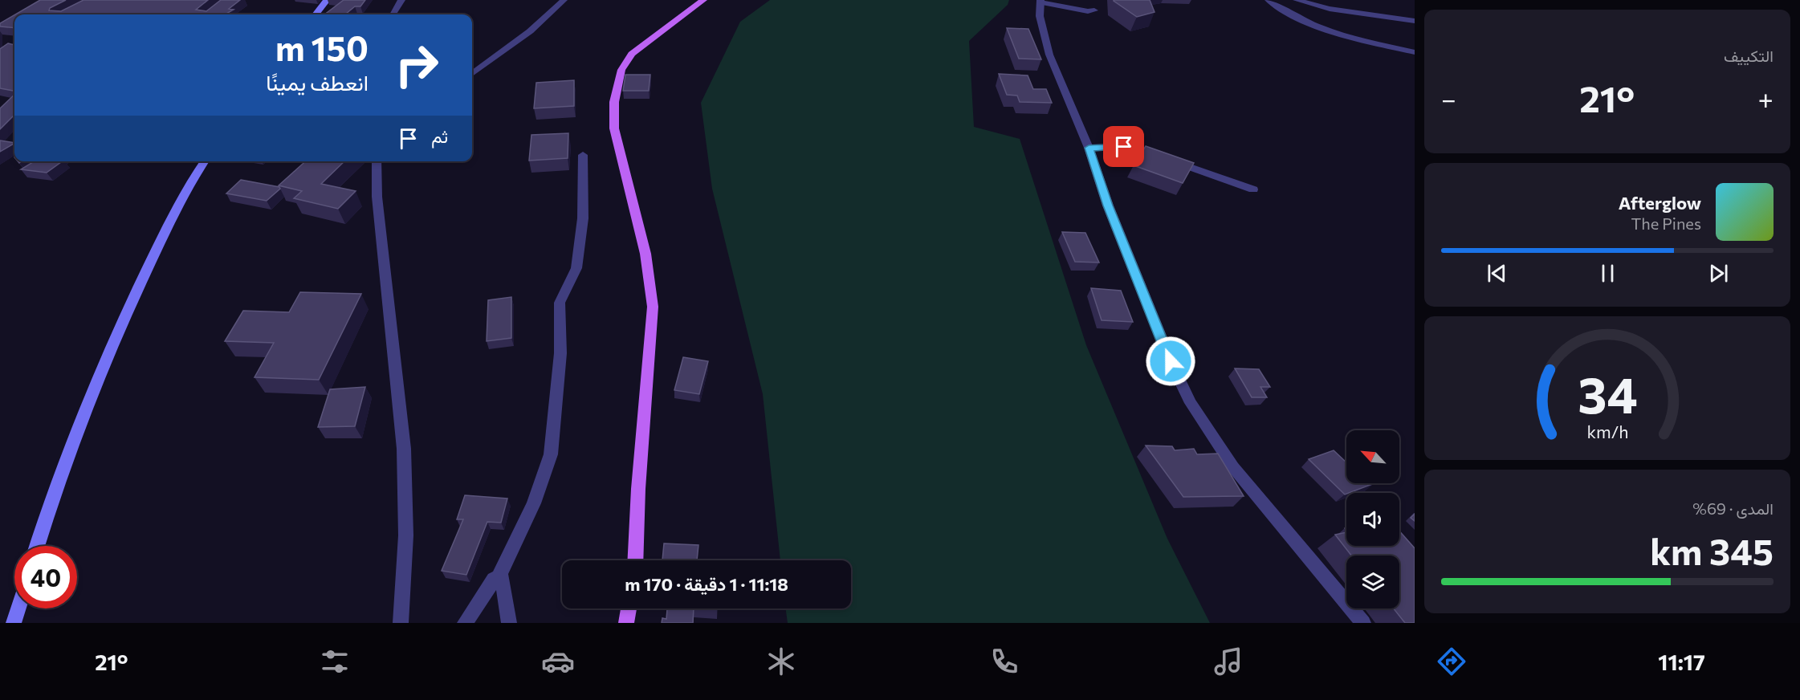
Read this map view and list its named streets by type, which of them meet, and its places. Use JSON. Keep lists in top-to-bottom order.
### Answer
{
  "north": "top left",
  "page": {
    "tile": [
      "التكييف",
      ["المدى · 69%", "345 km"]
    ],
    "turn": ["150 m", "انعطف يمينًا"],
    "heat": ["−", "21°", "+"],
    "then": "ثم",
    "song": ["Afterglow", "The Pines"],
    "limit": "40",
    "trip": "11:18 · 1 دقيقة · 170 m",
    "tabs": ["11:17", "21°"],
    "gauge": ["34", "km/h"]
  }
}
